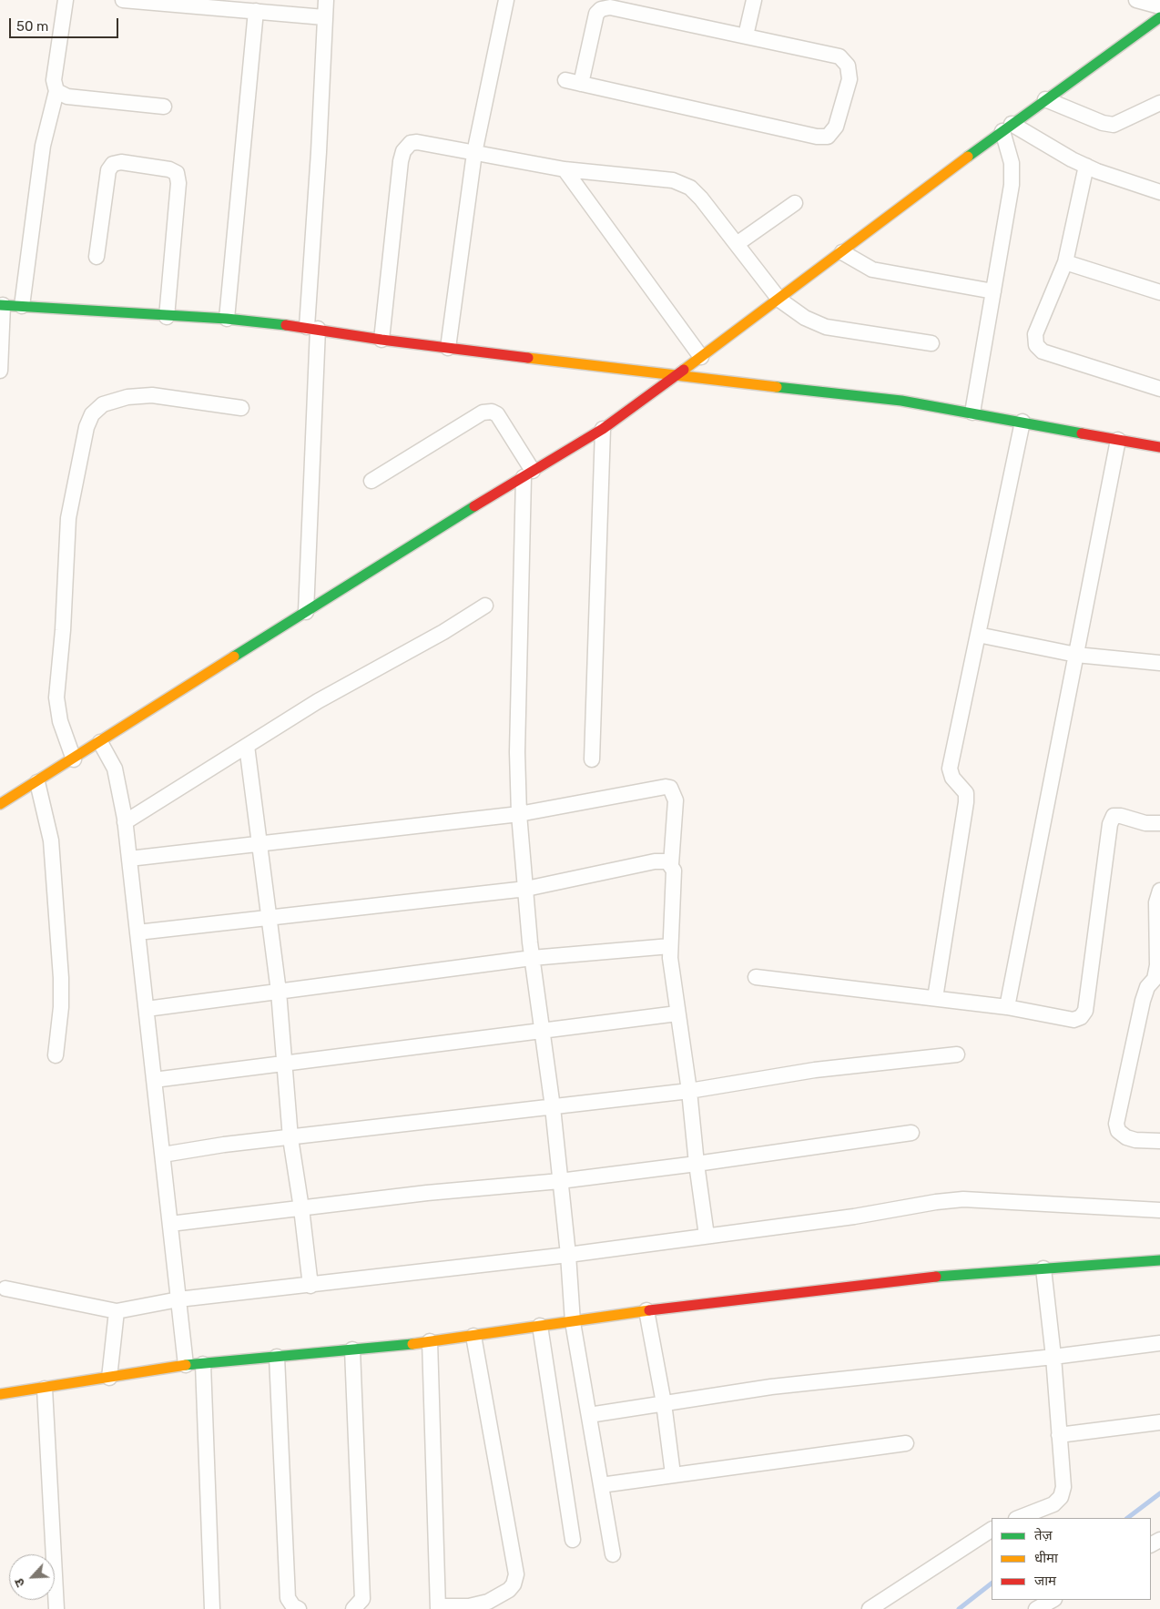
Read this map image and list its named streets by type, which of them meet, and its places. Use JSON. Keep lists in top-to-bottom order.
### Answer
{
  "legend": ["तेज़", "धीमा", "जाम"],
  "scale_bar": "50 m",
  "north": "bottom left"
}
